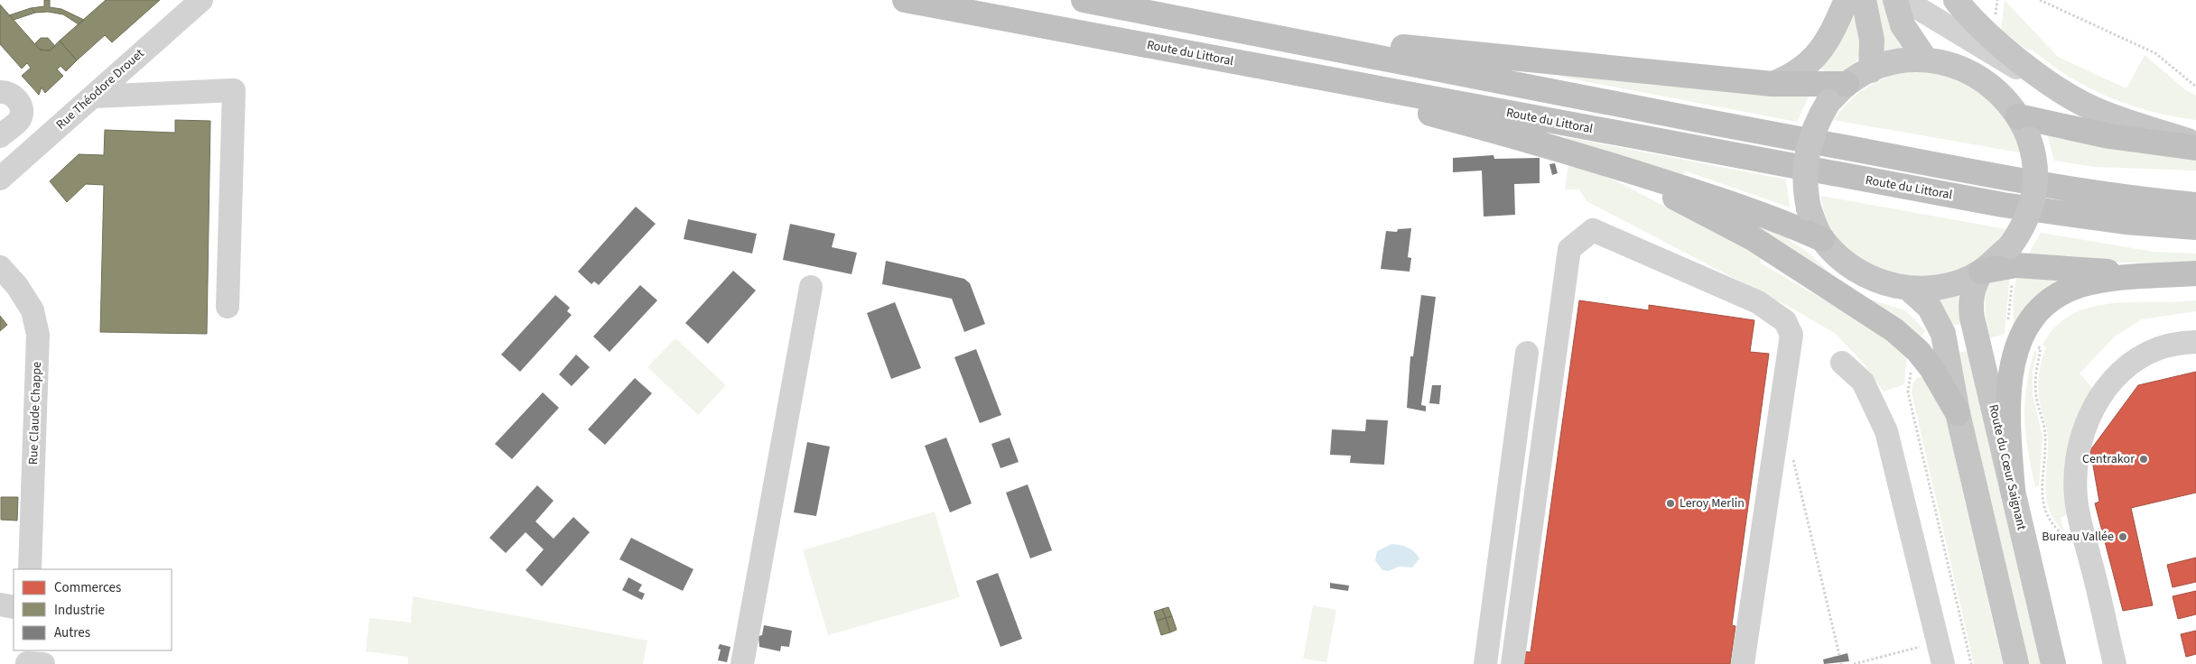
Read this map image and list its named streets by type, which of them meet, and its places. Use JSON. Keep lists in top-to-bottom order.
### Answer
{
  "streets": {
    "highway": ["Route du Littoral"],
    "main road": ["Route du Cœur Saignant"],
    "street": ["Rue Théodore Drouet", "Rue Claude Chappe"]
  },
  "places": ["Centrakor", "Leroy Merlin", "Bureau Vallée"],
  "legend": ["Commerces", "Industrie", "Autres"]
}
